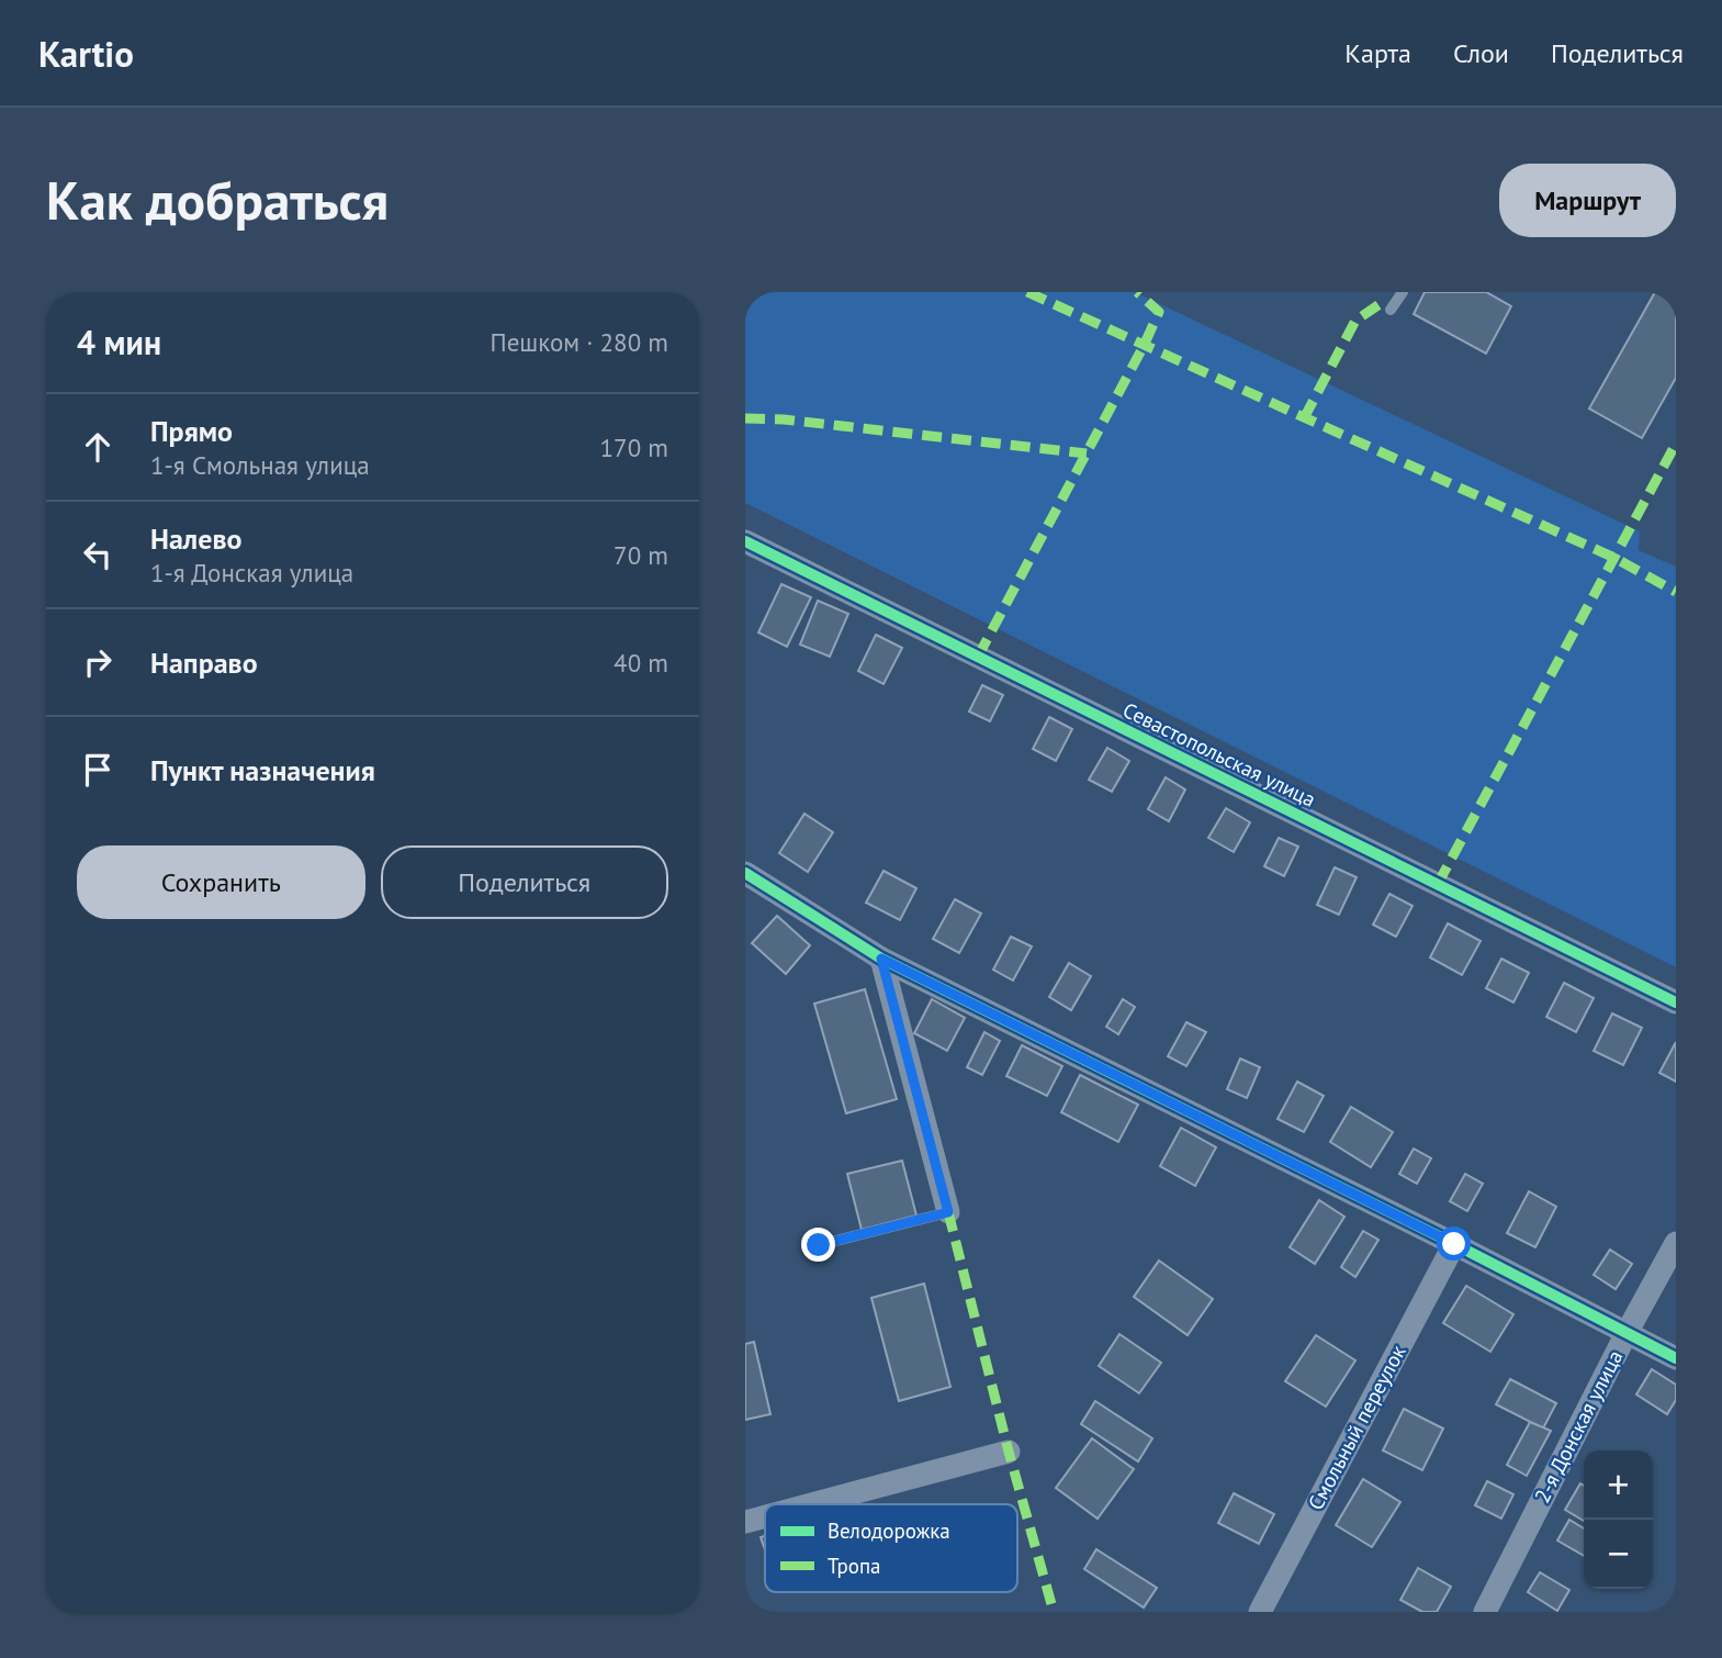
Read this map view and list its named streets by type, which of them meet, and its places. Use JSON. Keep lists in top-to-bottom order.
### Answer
{
  "streets": {
    "street": ["Севастопольская улица", "2-я Донская улица", "Смольный переулок"]
  },
  "legend": ["Велодорожка", "Тропа"],
  "page": {
    "header": "Kartio",
    "nav": ["Карта", "Слои", "Поделиться"],
    "buttons": [
      "Маршрут",
      ["Сохранить", "Поделиться"]
    ],
    "title": "Как добраться",
    "heading": ["4 мин", "Пешком · 280 m"],
    "list": [
      ["Прямо", "1-я Смольная улица", "170 m"],
      ["Налево", "1-я Донская улица", "70 m"],
      ["Направо", "40 m"],
      "Пункт назначения"
    ],
    "map_buttons": ["+", "−"]
  }
}
